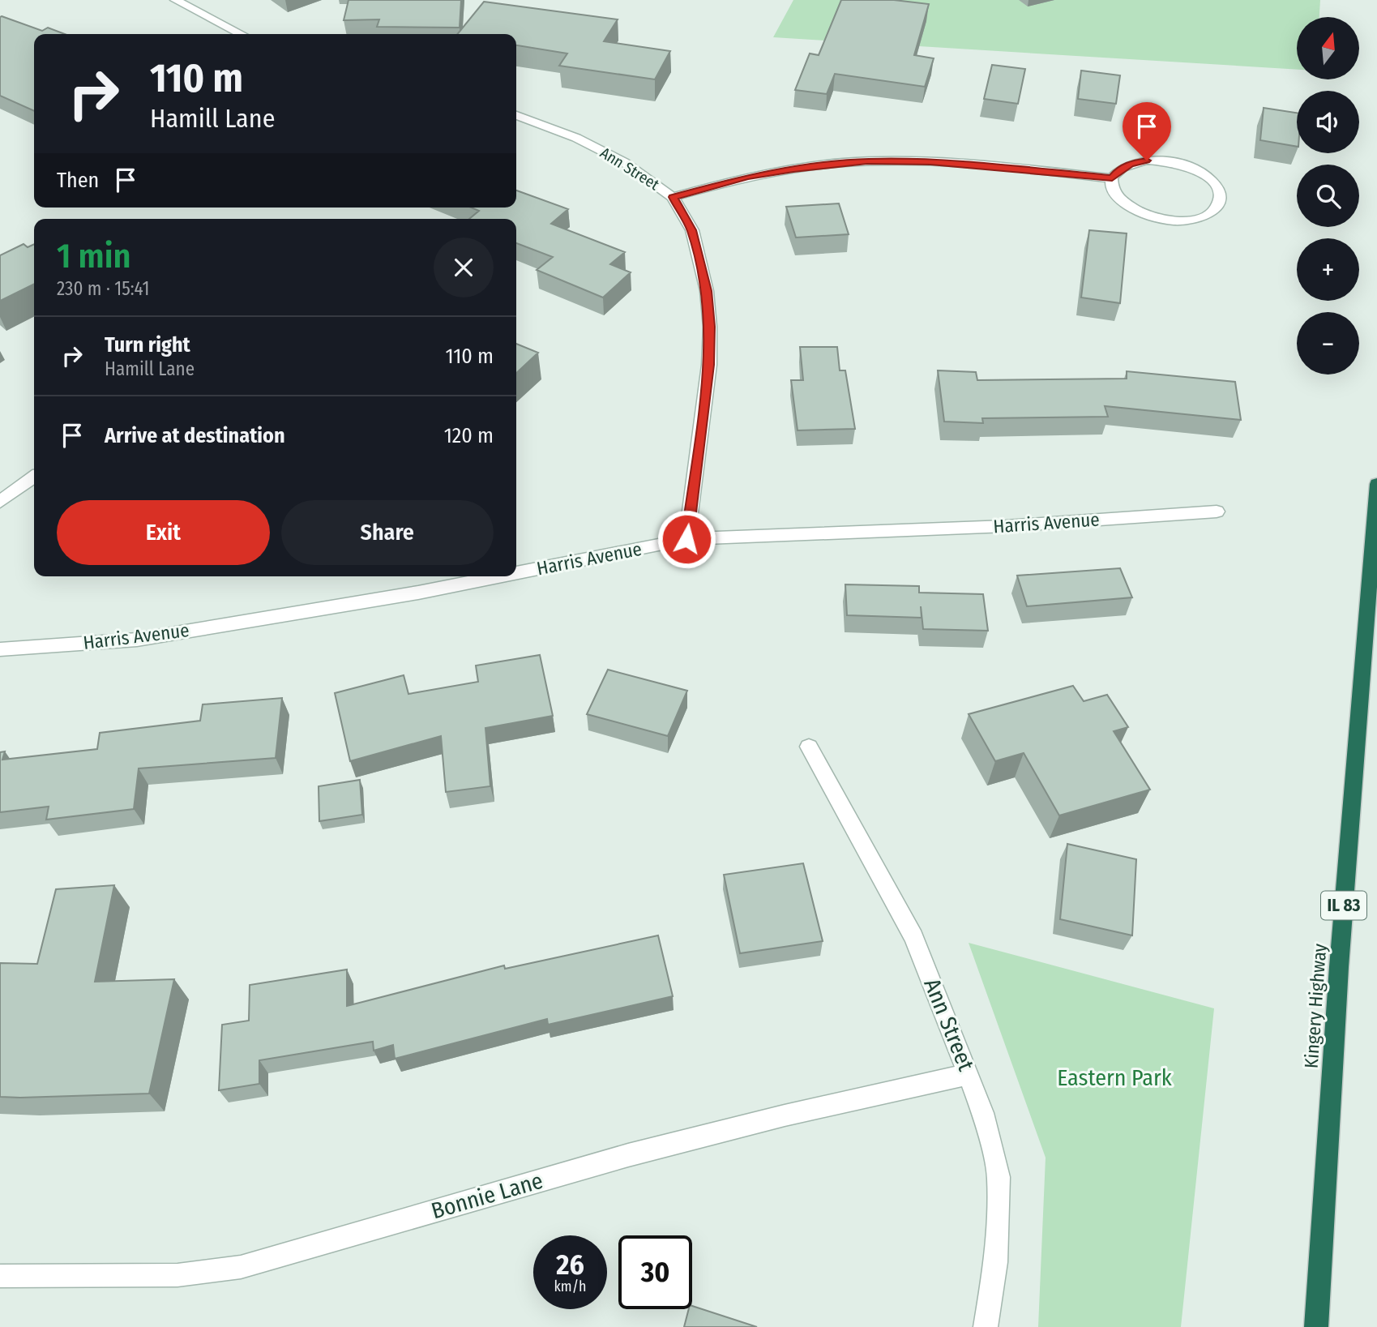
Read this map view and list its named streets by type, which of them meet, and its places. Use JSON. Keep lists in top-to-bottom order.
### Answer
{
  "streets": {
    "highway": ["IL 83", "Kingery Highway"],
    "street": ["Ann Street", "Harris Avenue", "Bonnie Lane"]
  },
  "crossings": [
    ["Ann Street", "Harris Avenue"],
    ["Ann Street", "Bonnie Lane"]
  ],
  "parks": ["Eastern Park"],
  "north": "top",
  "page": {
    "map_buttons": ["+", "−"],
    "turn": ["110 m", "Hamill Lane"],
    "then": "Then",
    "heading": ["1 min", "230 m · 15:41"],
    "list": [
      {
        "name": "Turn right",
        "note": "Hamill Lane",
        "value": "110 m"
      },
      {
        "name": "Arrive at destination",
        "value": "120 m"
      }
    ],
    "buttons": ["Exit", "Share"],
    "speed": "26 km/h",
    "limit": "30"
  }
}
